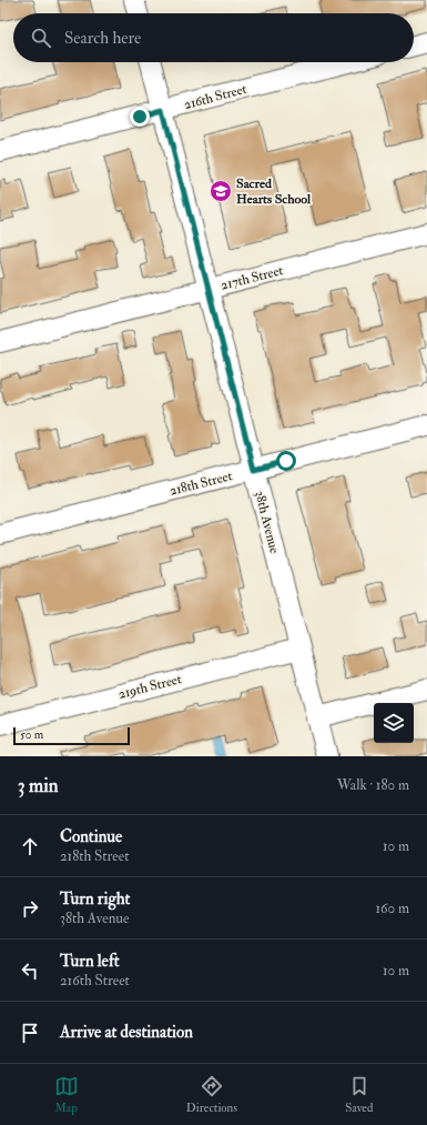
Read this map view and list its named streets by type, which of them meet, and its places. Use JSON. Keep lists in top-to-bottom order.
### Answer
{
  "streets": {
    "street": [
      "216th Street",
      "217th Street",
      "218th Street",
      "38th Avenue",
      "219th Street"
    ]
  },
  "crossings": [
    ["216th Street", "38th Avenue"],
    ["217th Street", "38th Avenue"],
    ["218th Street", "38th Avenue"],
    ["38th Avenue", "219th Street"]
  ],
  "places": {
    "school or university": ["Sacred Hearts School"]
  },
  "scale_bar": "50 m",
  "page": {
    "search": "Search here",
    "scale": "50 m",
    "heading": ["3 min", "Walk · 180 m"],
    "list": [
      ["Continue", "218th Street", "10 m"],
      ["Turn right", "38th Avenue", "160 m"],
      ["Turn left", "216th Street", "10 m"],
      "Arrive at destination"
    ],
    "nav": ["Map", "Directions", "Saved"]
  }
}
